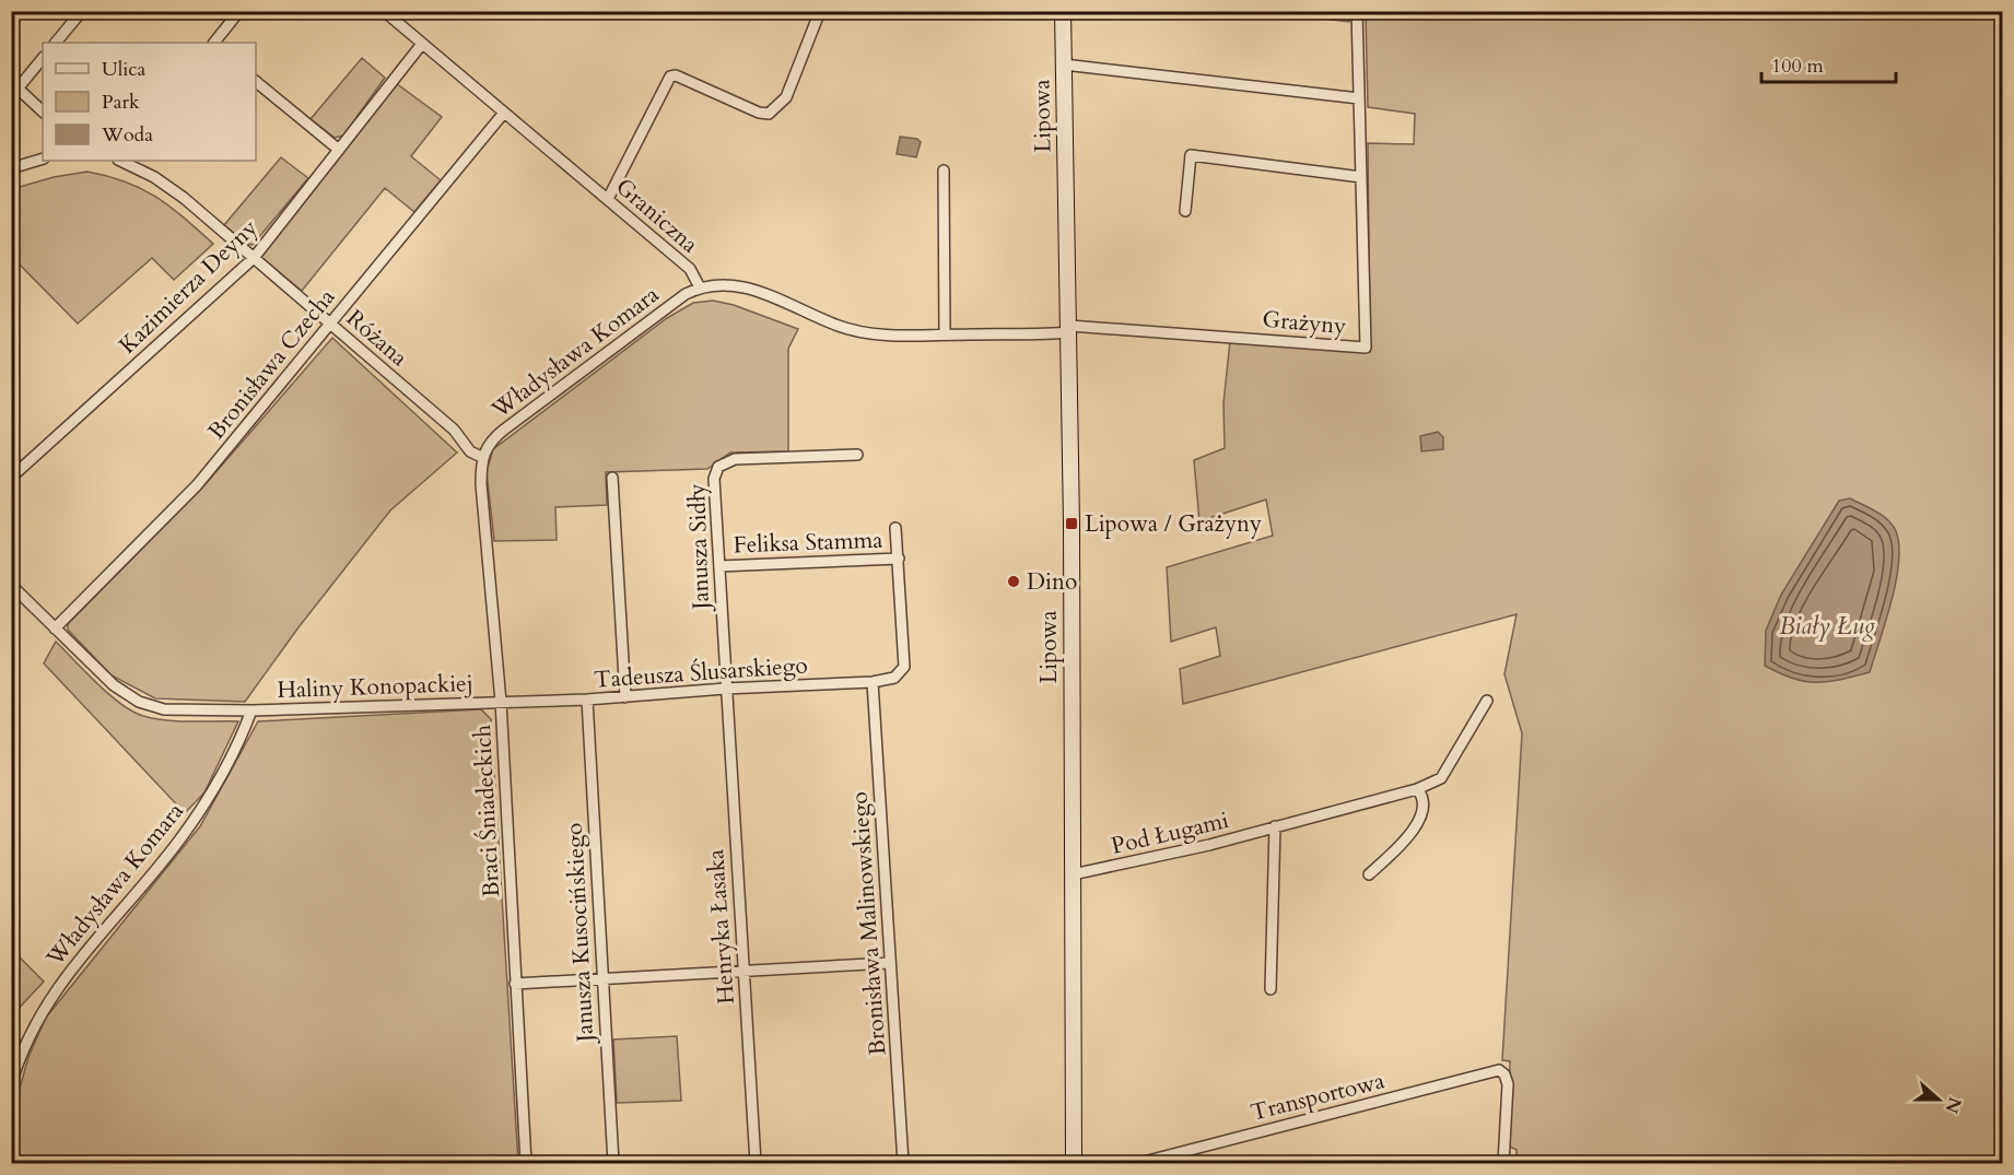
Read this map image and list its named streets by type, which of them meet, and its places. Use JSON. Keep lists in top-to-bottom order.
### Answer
{
  "streets": {
    "main road": ["Lipowa"],
    "street": [
      "Graniczna",
      "Kazimierza Deyny",
      "Grażyny",
      "Różana",
      "Władysława Komara",
      "Bronisława Czecha",
      "Feliksa Stamma",
      "Janusza Sidły",
      "Tadeusza Ślusarskiego",
      "Haliny Konopackiej",
      "Braci Śniadeckich",
      "Pod Ługami",
      "Bronisława Malinowskiego",
      "Henryka Łasaka",
      "Janusza Kusocińskiego",
      "Transportowa"
    ]
  },
  "crossings": [
    ["Lipowa", "Graniczna"],
    ["Lipowa", "Grażyny"],
    ["Lipowa", "Pod Ługami"],
    ["Graniczna", "Kazimierza Deyny"],
    ["Graniczna", "Grażyny"],
    ["Graniczna", "Władysława Komara"],
    ["Graniczna", "Bronisława Czecha"],
    ["Kazimierza Deyny", "Różana"],
    ["Różana", "Władysława Komara"],
    ["Różana", "Bronisława Czecha"],
    ["Różana", "Braci Śniadeckich"],
    ["Władysława Komara", "Haliny Konopackiej"],
    ["Władysława Komara", "Braci Śniadeckich"],
    ["Bronisława Czecha", "Haliny Konopackiej"],
    ["Feliksa Stamma", "Janusza Sidły"],
    ["Feliksa Stamma", "Tadeusza Ślusarskiego"],
    ["Janusza Sidły", "Tadeusza Ślusarskiego"],
    ["Janusza Sidły", "Henryka Łasaka"],
    ["Tadeusza Ślusarskiego", "Haliny Konopackiej"],
    ["Tadeusza Ślusarskiego", "Braci Śniadeckich"],
    ["Tadeusza Ślusarskiego", "Bronisława Malinowskiego"],
    ["Tadeusza Ślusarskiego", "Henryka Łasaka"],
    ["Tadeusza Ślusarskiego", "Janusza Kusocińskiego"],
    ["Haliny Konopackiej", "Braci Śniadeckich"]
  ],
  "water": ["Biały Ług"],
  "places": {
    "transit": ["Lipowa / Grażyny"],
    "other": ["Dino"]
  },
  "legend": ["Ulica", "Park", "Woda"],
  "scale_bar": "100 m",
  "north": "right"
}
